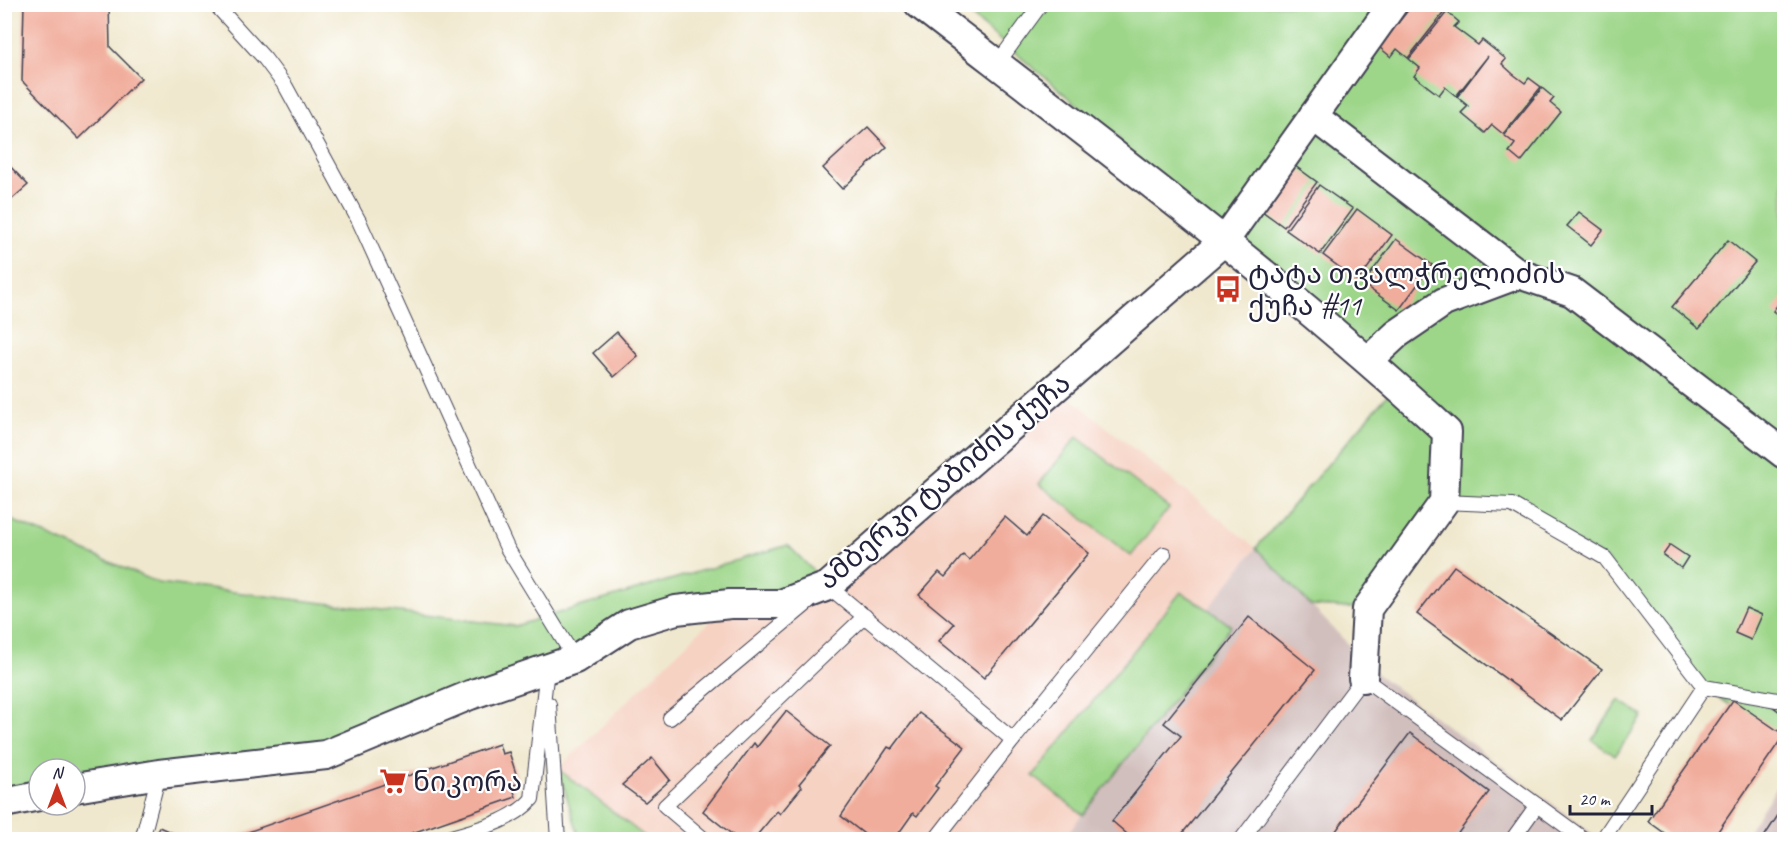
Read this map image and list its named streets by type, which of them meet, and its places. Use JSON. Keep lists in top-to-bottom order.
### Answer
{
  "streets": {
    "street": ["ამბერკი ტაბიძის ქუჩა"]
  },
  "places": {
    "bus stop": ["ტატა თვალჭრელიძის ქუჩა #11"],
    "supermarket": ["ნიკორა"]
  },
  "scale_bar": "20 m",
  "north": "top"
}
